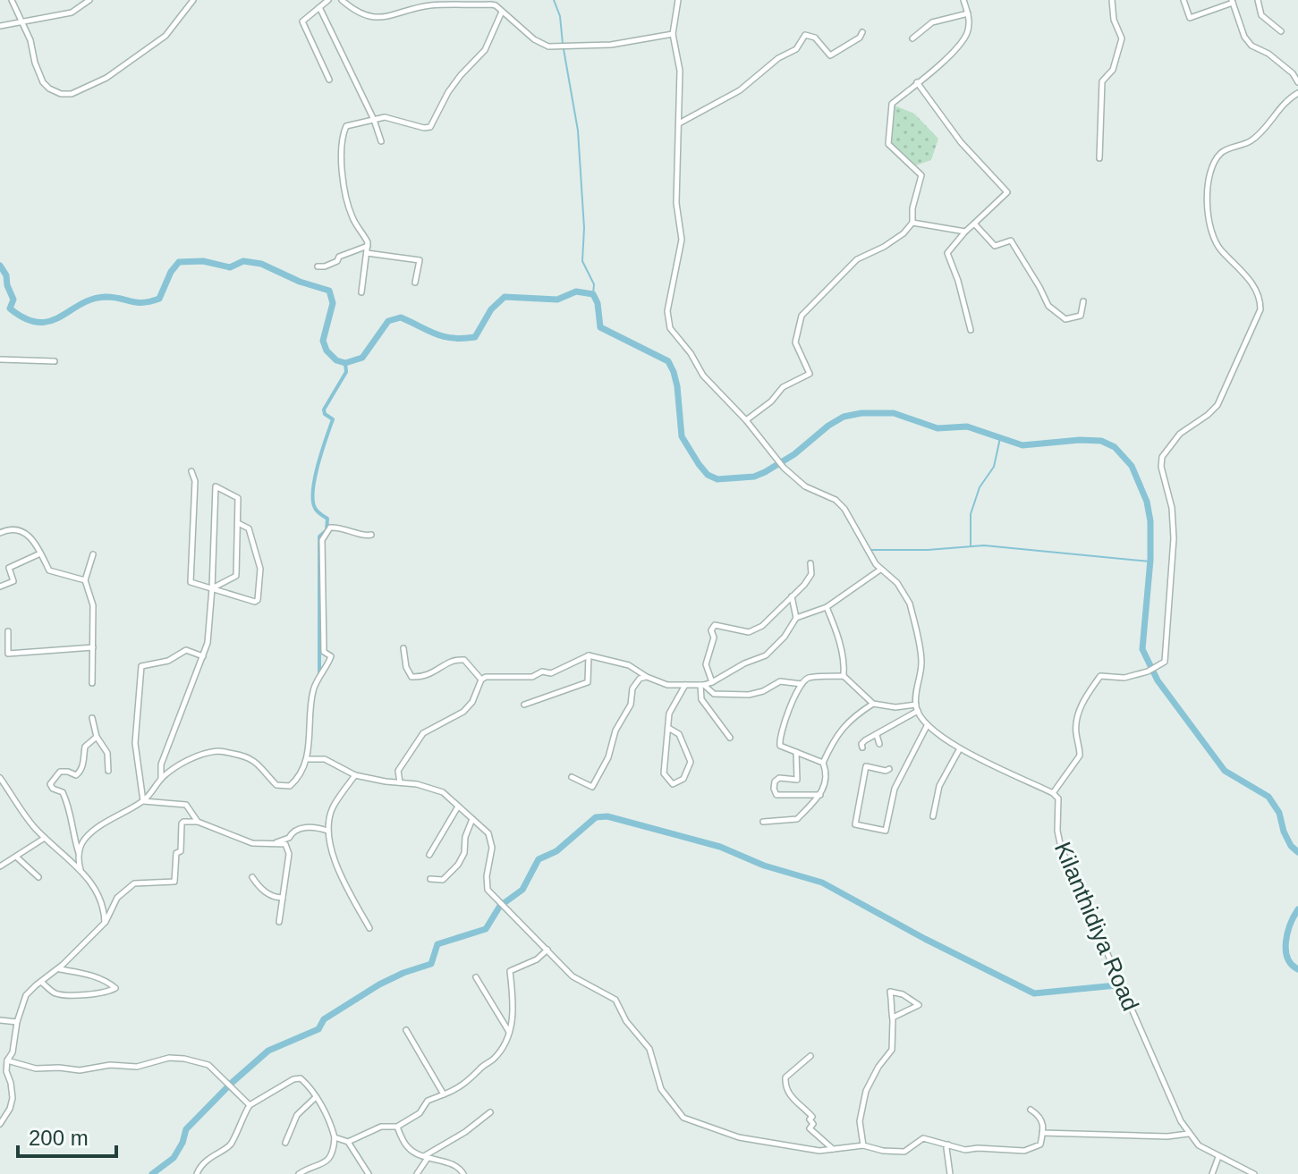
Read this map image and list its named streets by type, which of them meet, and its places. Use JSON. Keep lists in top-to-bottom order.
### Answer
{
  "streets": {
    "street": ["Kilanthidiya Road"]
  },
  "scale_bar": "200 m"
}
